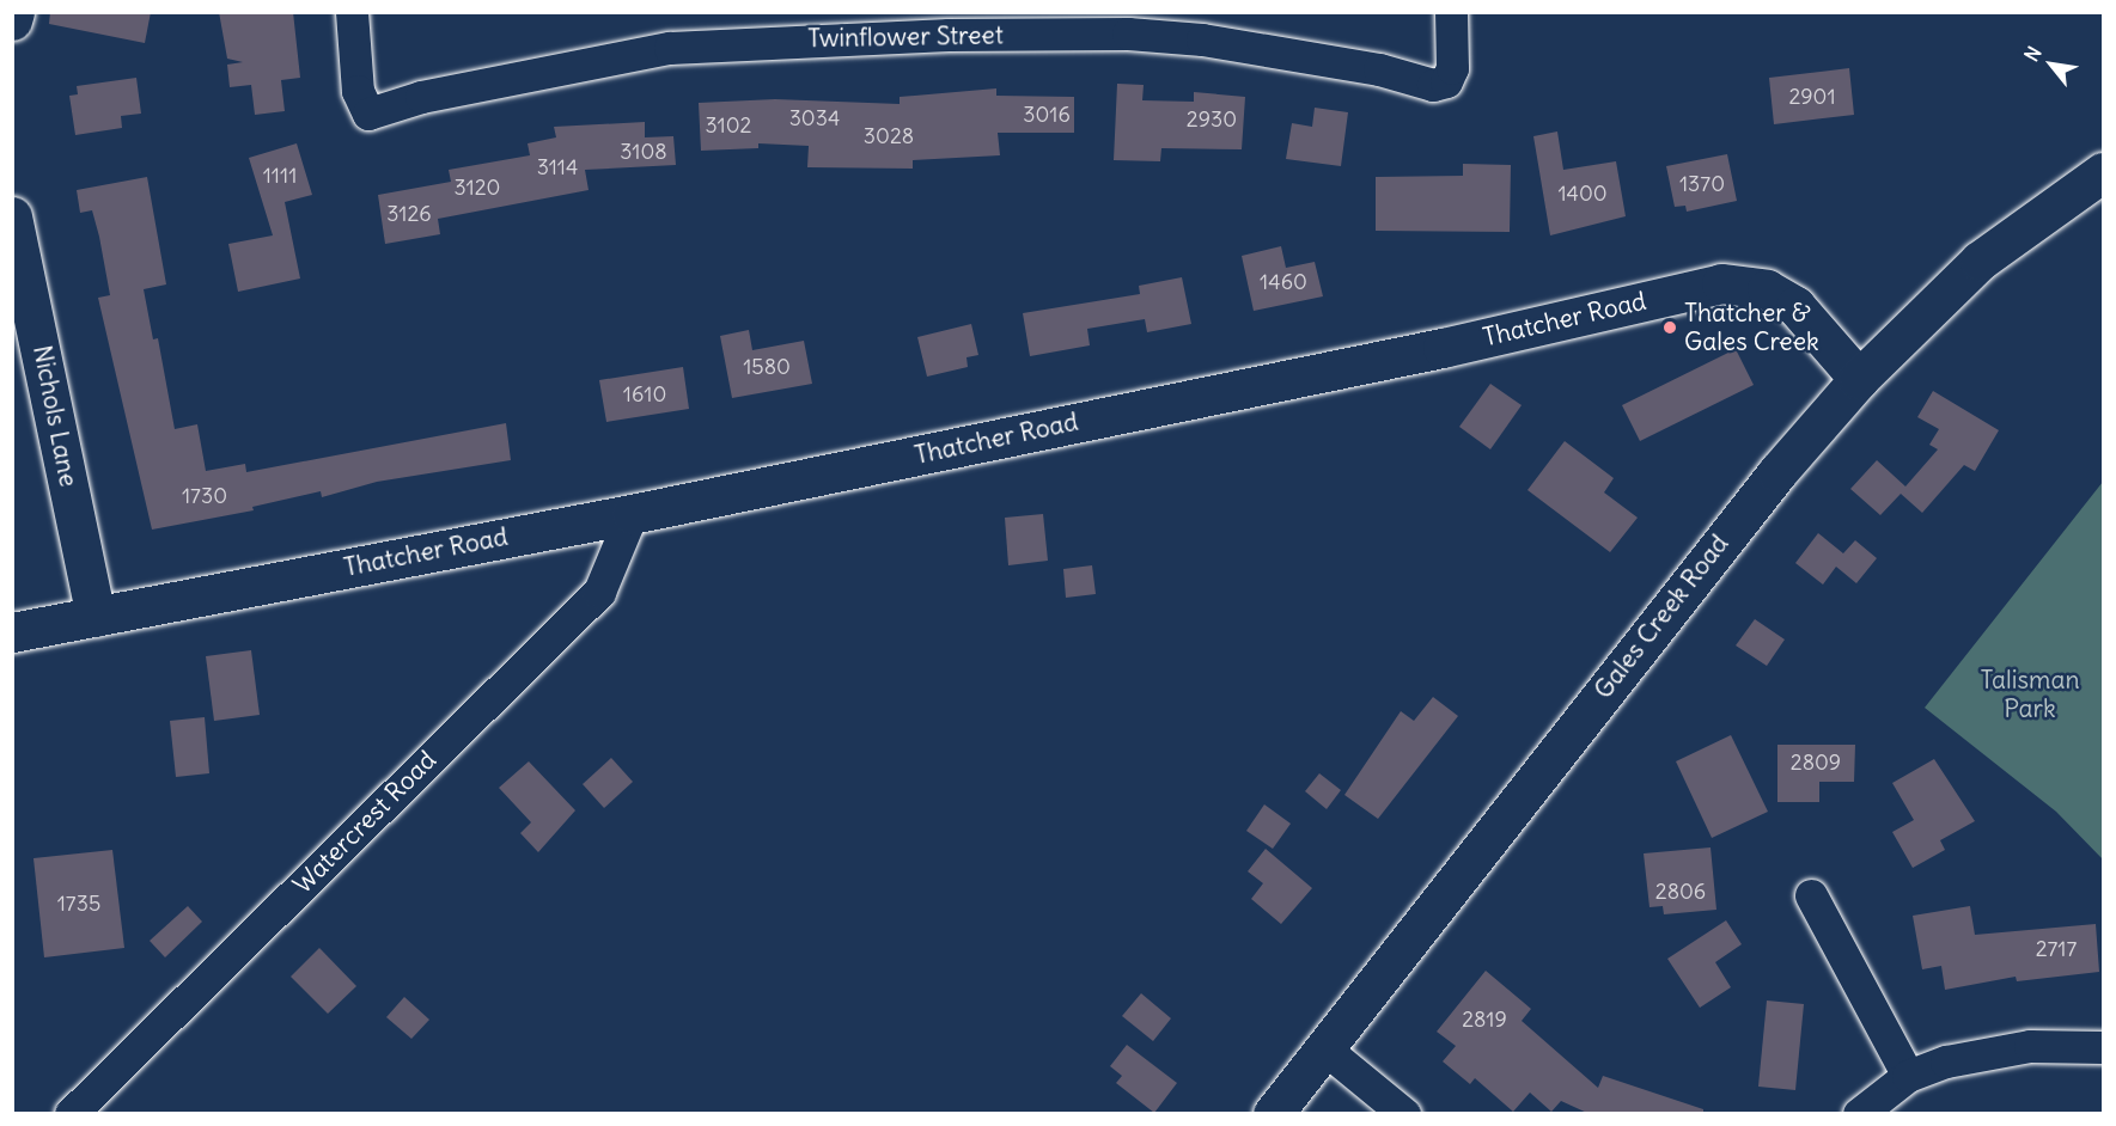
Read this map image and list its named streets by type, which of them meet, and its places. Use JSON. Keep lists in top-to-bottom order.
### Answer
{
  "streets": {
    "street": [
      "Twinflower Street",
      "Thatcher Road",
      "Nichols Lane",
      "Gales Creek Road",
      "Watercrest Road"
    ]
  },
  "crossings": [
    ["Thatcher Road", "Nichols Lane"],
    ["Thatcher Road", "Gales Creek Road"],
    ["Thatcher Road", "Watercrest Road"]
  ],
  "parks": ["Talisman Park"],
  "places": ["Thatcher & Gales Creek"],
  "house_numbers": [
    "2901",
    "3016",
    "3034",
    "2930",
    "3102",
    "3028",
    "3108",
    "3114",
    "1111",
    "1370",
    "3120",
    "1400",
    "3126",
    "1460",
    "1580",
    "1610",
    "1730",
    "2809",
    "2806",
    "1735",
    "2717",
    "2819"
  ],
  "north": "top left"
}
